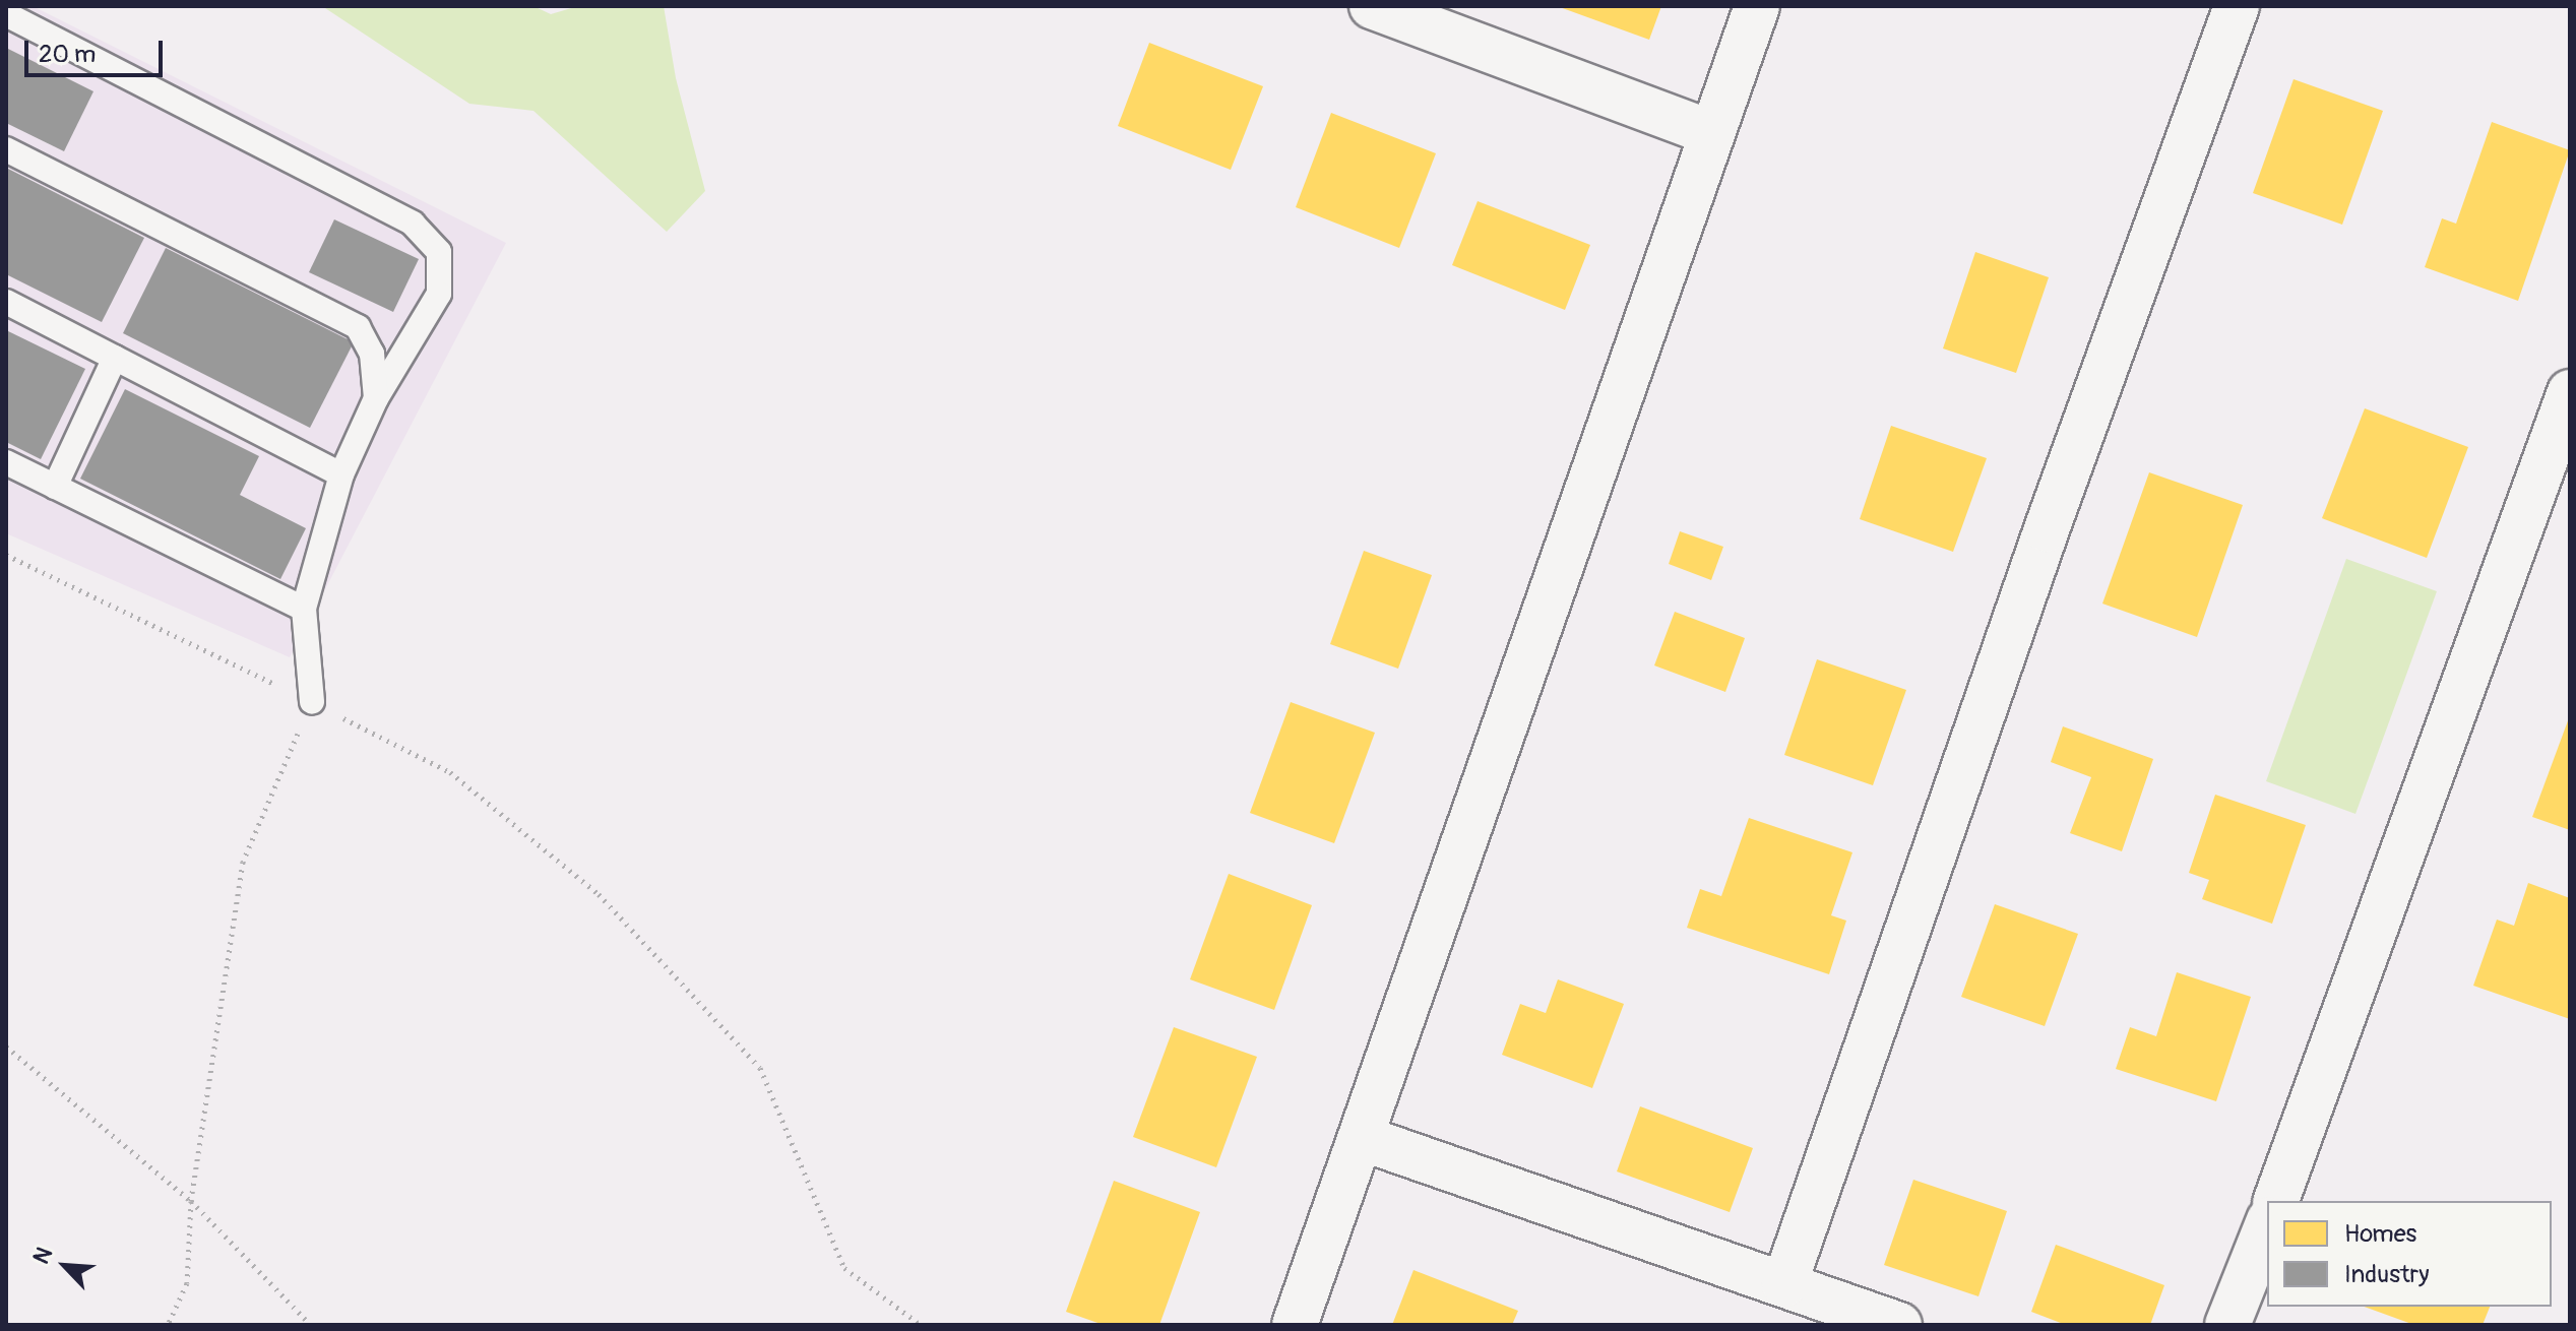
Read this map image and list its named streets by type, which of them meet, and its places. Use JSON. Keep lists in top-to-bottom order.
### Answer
{
  "legend": ["Homes", "Industry"],
  "scale_bar": "20 m",
  "north": "top left"
}
